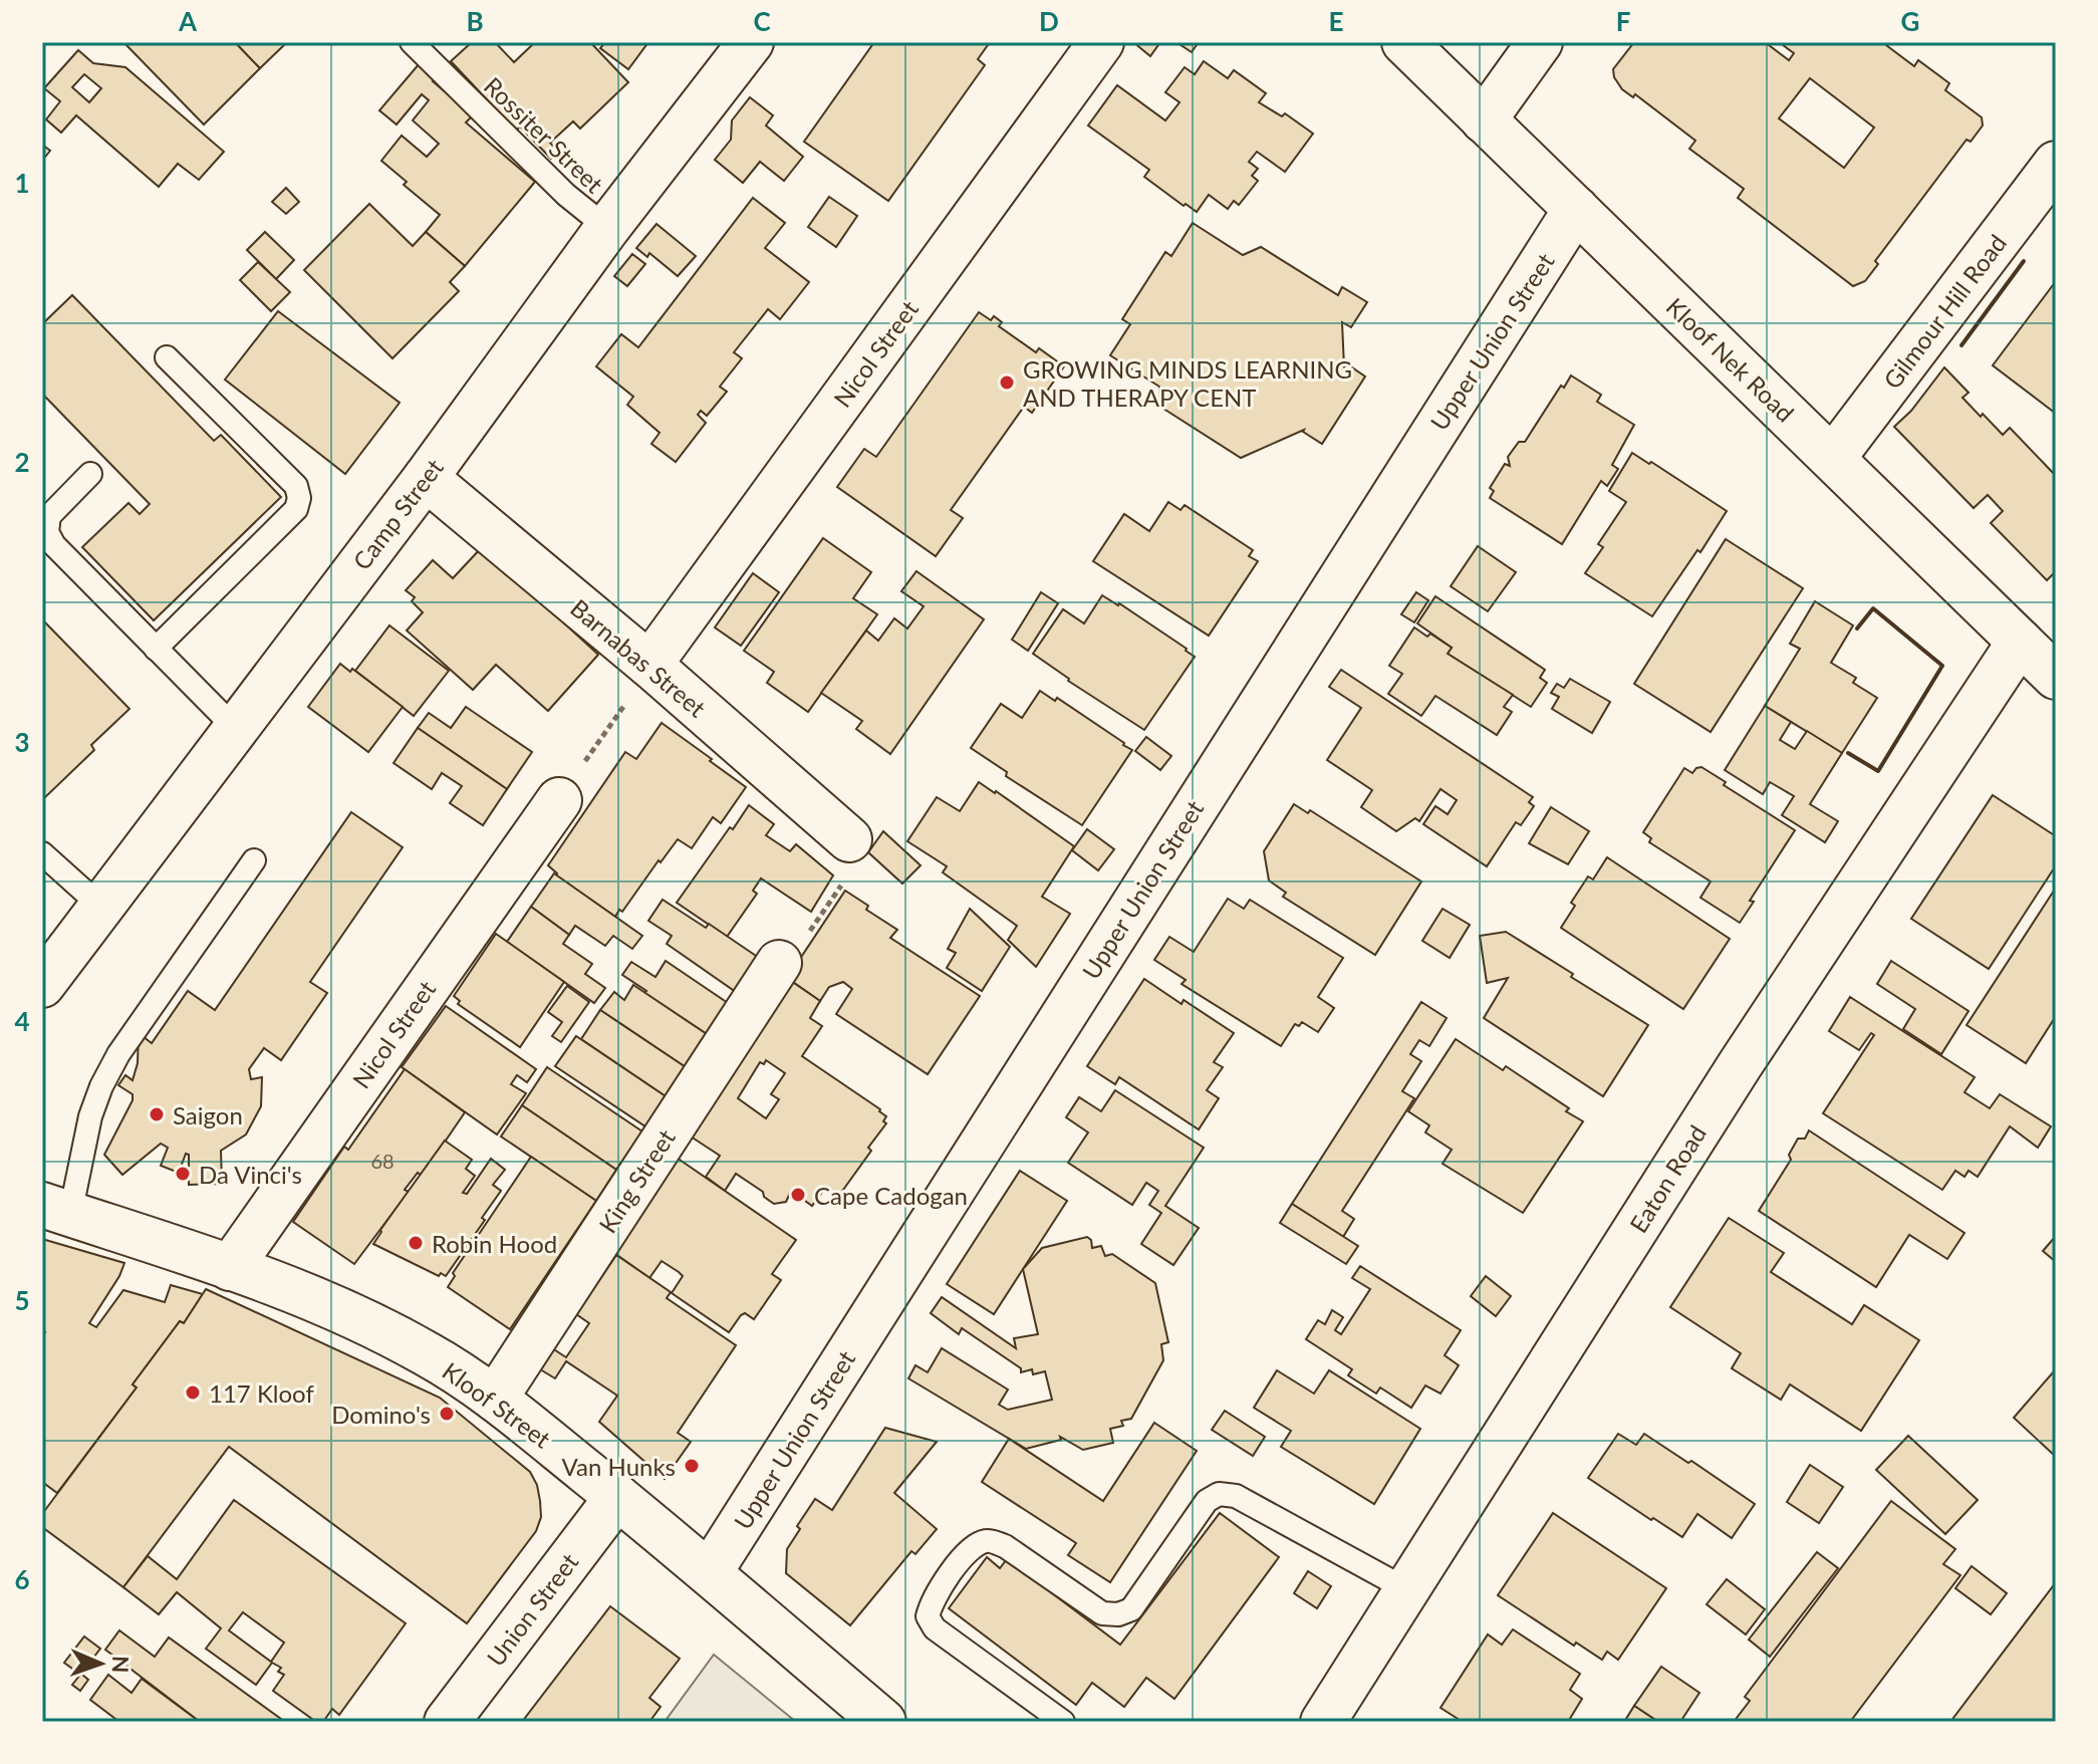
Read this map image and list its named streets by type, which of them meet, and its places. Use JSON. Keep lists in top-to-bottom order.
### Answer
{
  "streets": {
    "street": [
      "Gilmour Hill Road",
      "Upper Union Street",
      "Nicol Street",
      "Kloof Nek Road",
      "Camp Street",
      "Barnabas Street",
      "Eaton Road",
      "King Street",
      "Kloof Street",
      "Union Street"
    ],
    "lane": ["Rossiter Street"]
  },
  "crossings": [
    ["Rossiter Street", "Camp Street"],
    ["Gilmour Hill Road", "Kloof Nek Road"],
    ["Upper Union Street", "Kloof Nek Road"],
    ["Upper Union Street", "Kloof Street"],
    ["Nicol Street", "Barnabas Street"],
    ["Nicol Street", "Kloof Street"],
    ["Kloof Nek Road", "Eaton Road"],
    ["Camp Street", "Barnabas Street"],
    ["King Street", "Kloof Street"],
    ["Kloof Street", "Union Street"]
  ],
  "places": [
    "GROWING MINDS LEARNING AND THERAPY CENT",
    "Saigon",
    "Da Vinci's",
    "Cape Cadogan",
    "Robin Hood",
    "117 Kloof",
    "Domino's",
    "Van Hunks"
  ],
  "house_numbers": ["68"],
  "north": "right",
  "grid": {
    "columns": [
      "A",
      "B",
      "C",
      "D",
      "E",
      "F",
      "G"
    ],
    "rows": [
      "1",
      "2",
      "3",
      "4",
      "5",
      "6"
    ]
  }
}
